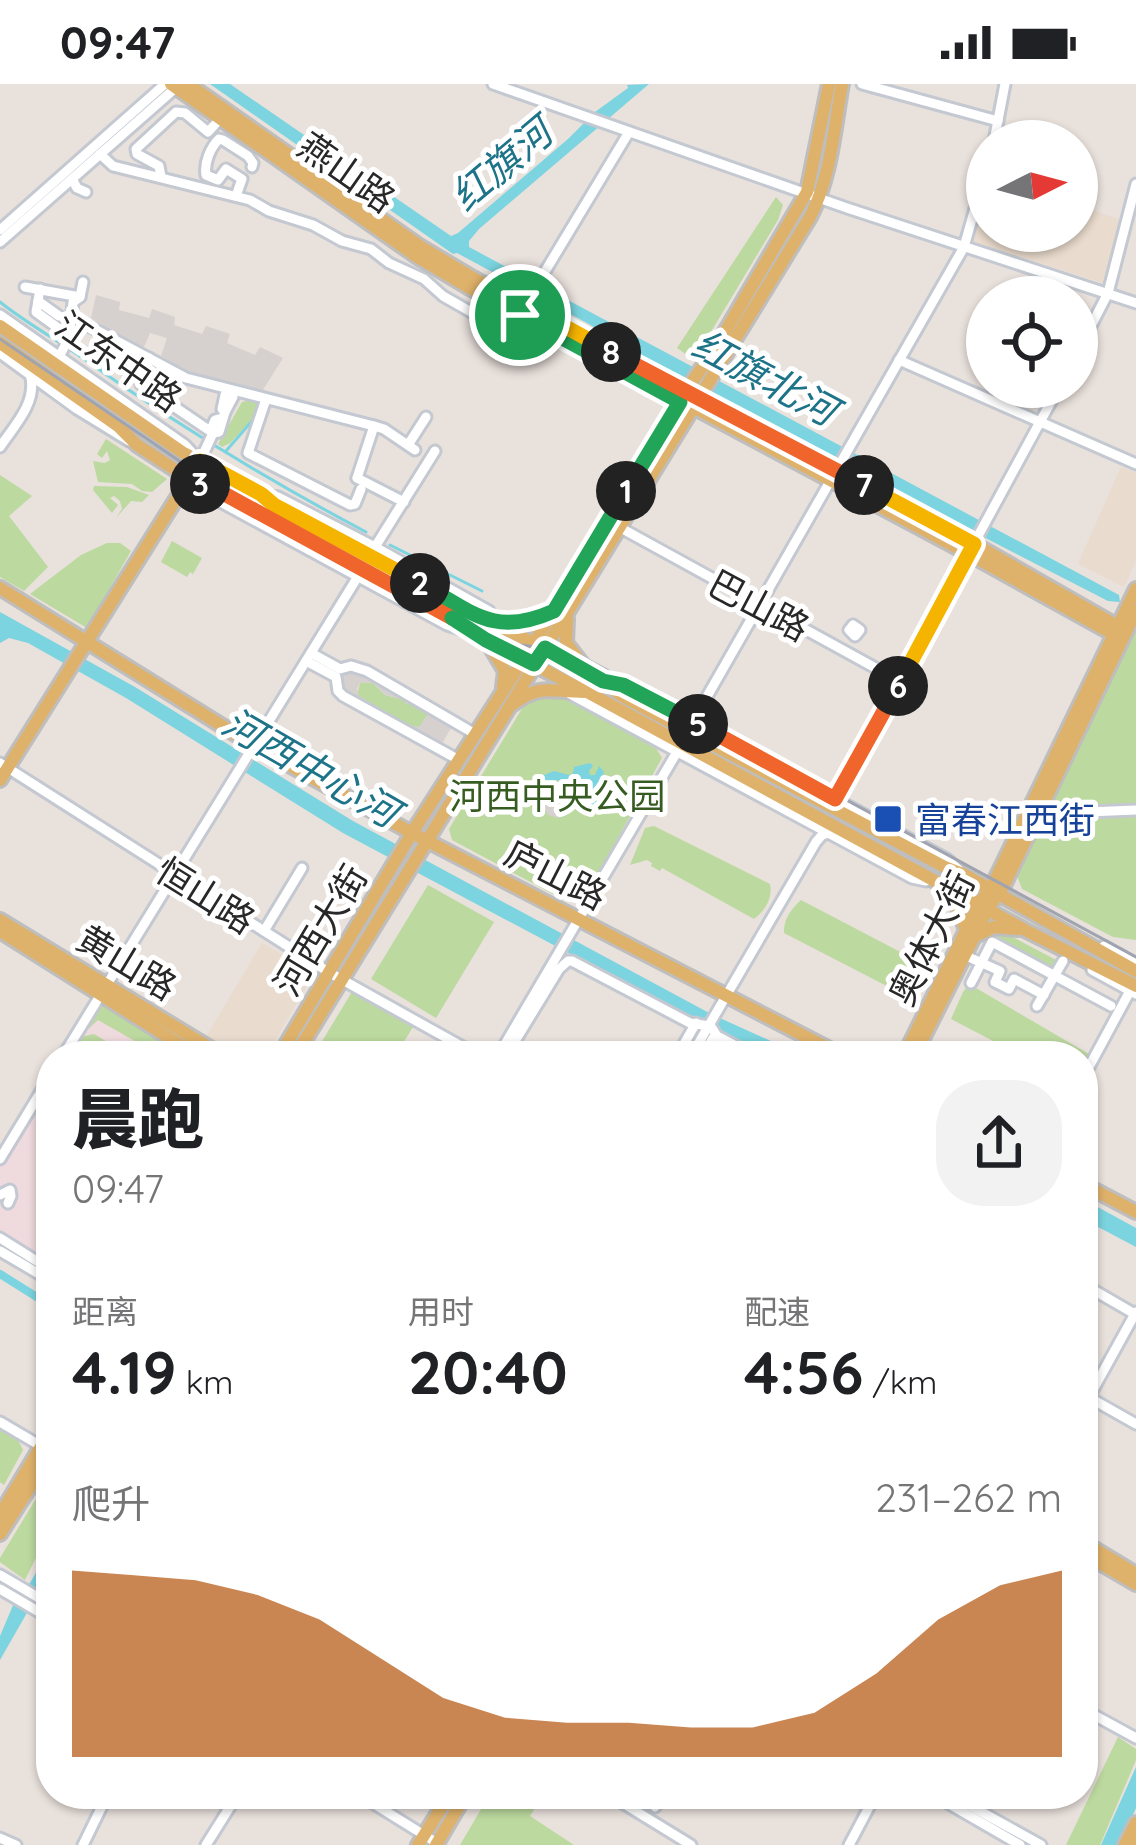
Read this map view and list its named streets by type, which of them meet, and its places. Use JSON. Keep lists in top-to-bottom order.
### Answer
{
  "streets": {
    "main road": [
      "燕山路",
      "江东中路",
      "庐山路",
      "河西大街",
      "奥体大街",
      "黄山路"
    ],
    "street": ["巴山路", "恒山路"]
  },
  "crossings": [
    ["燕山路", "河西大街"],
    ["燕山路", "奥体大街"],
    ["江东中路", "河西大街"],
    ["江东中路", "奥体大街"],
    ["巴山路", "河西大街"],
    ["庐山路", "河西大街"],
    ["恒山路", "河西大街"]
  ],
  "water": ["红旗河", "红旗北河", "河西中心河"],
  "parks": ["河西中央公园"],
  "places": {
    "transit": ["富春江西街"]
  },
  "north": "right",
  "page": {
    "status": "09:47",
    "pins": [
      "8",
      "3",
      "7",
      "1",
      "2",
      "6",
      "5"
    ],
    "heading": ["晨跑", "09:47"],
    "stats": [
      ["距离", "4.19 km"],
      ["用时", "20:40"],
      ["配速", "4:56 /km"]
    ],
    "chart": ["爬升", "231–262 m"]
  }
}
